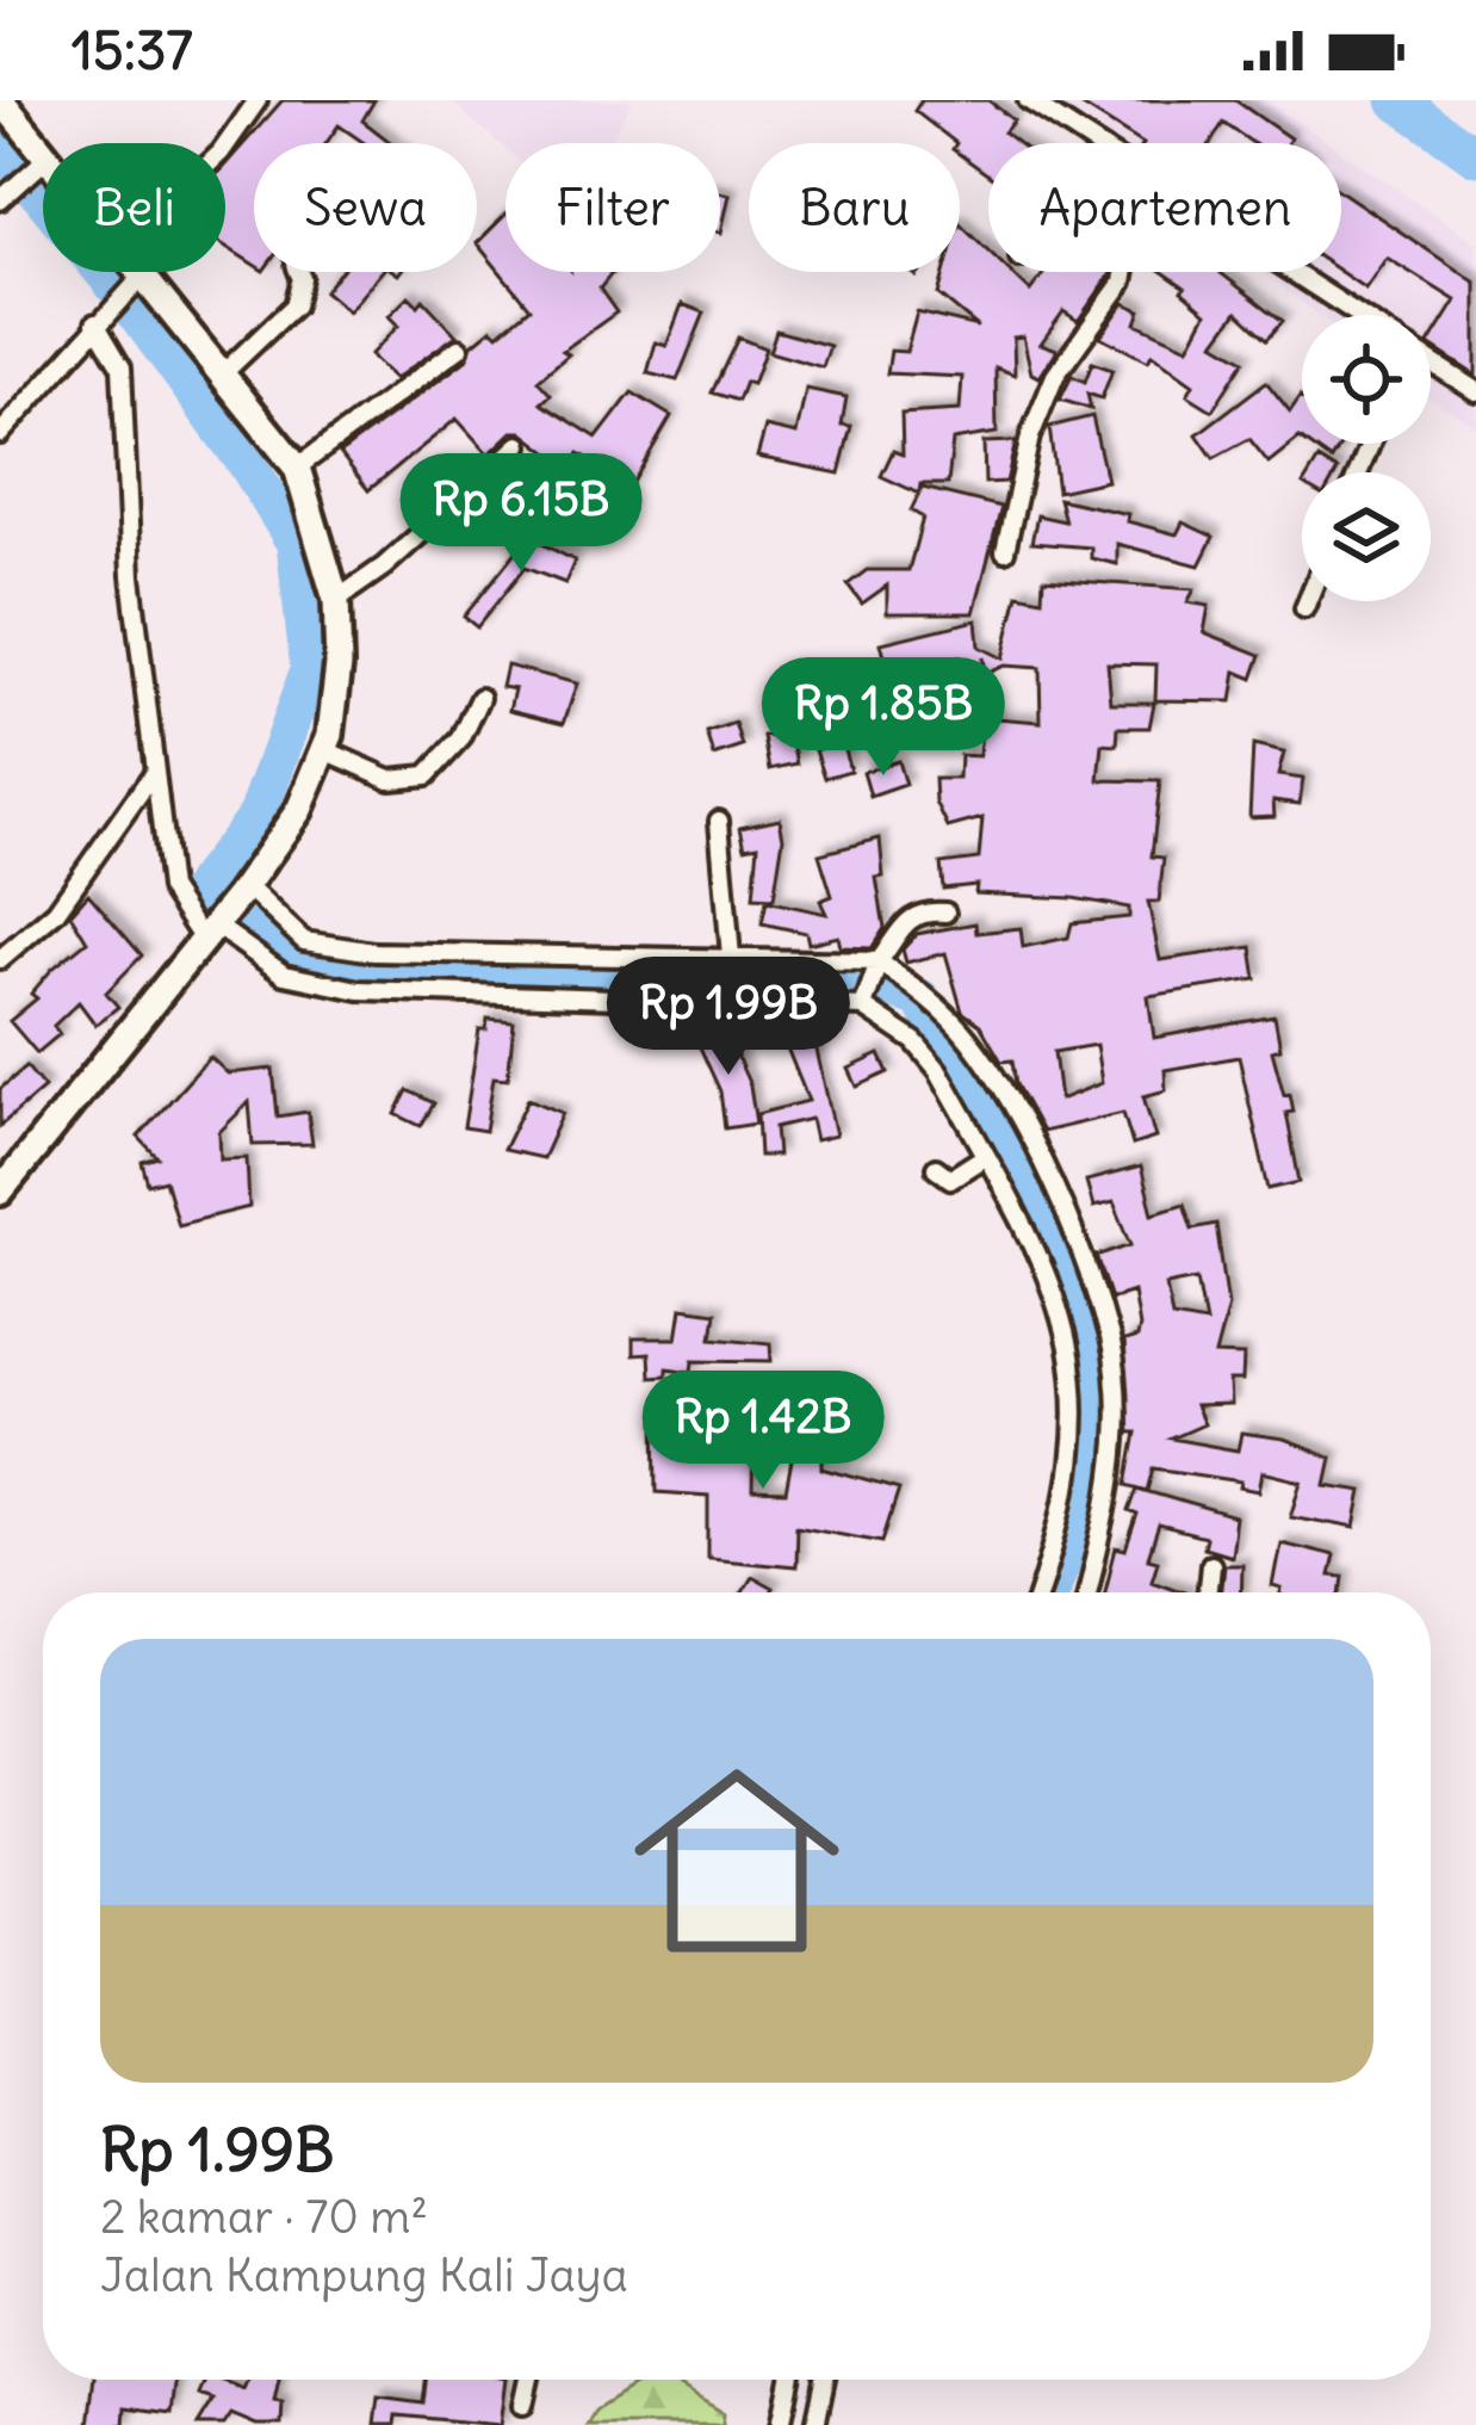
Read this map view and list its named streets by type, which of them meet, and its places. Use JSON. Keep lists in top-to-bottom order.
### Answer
{
  "page": {
    "status": "15:37",
    "chip": [
      "Beli",
      "Sewa",
      "Filter",
      "Baru",
      "Apartemen"
    ],
    "price": [
      "Rp 6.15B",
      "Rp 1.85B",
      "Rp 1.99B",
      "Rp 1.42B"
    ],
    "list": [
      {
        "name": "Rp 1.99B",
        "note": "2 kamar · 70 m² · Jalan Kampung Kali Jaya"
      }
    ]
  }
}
